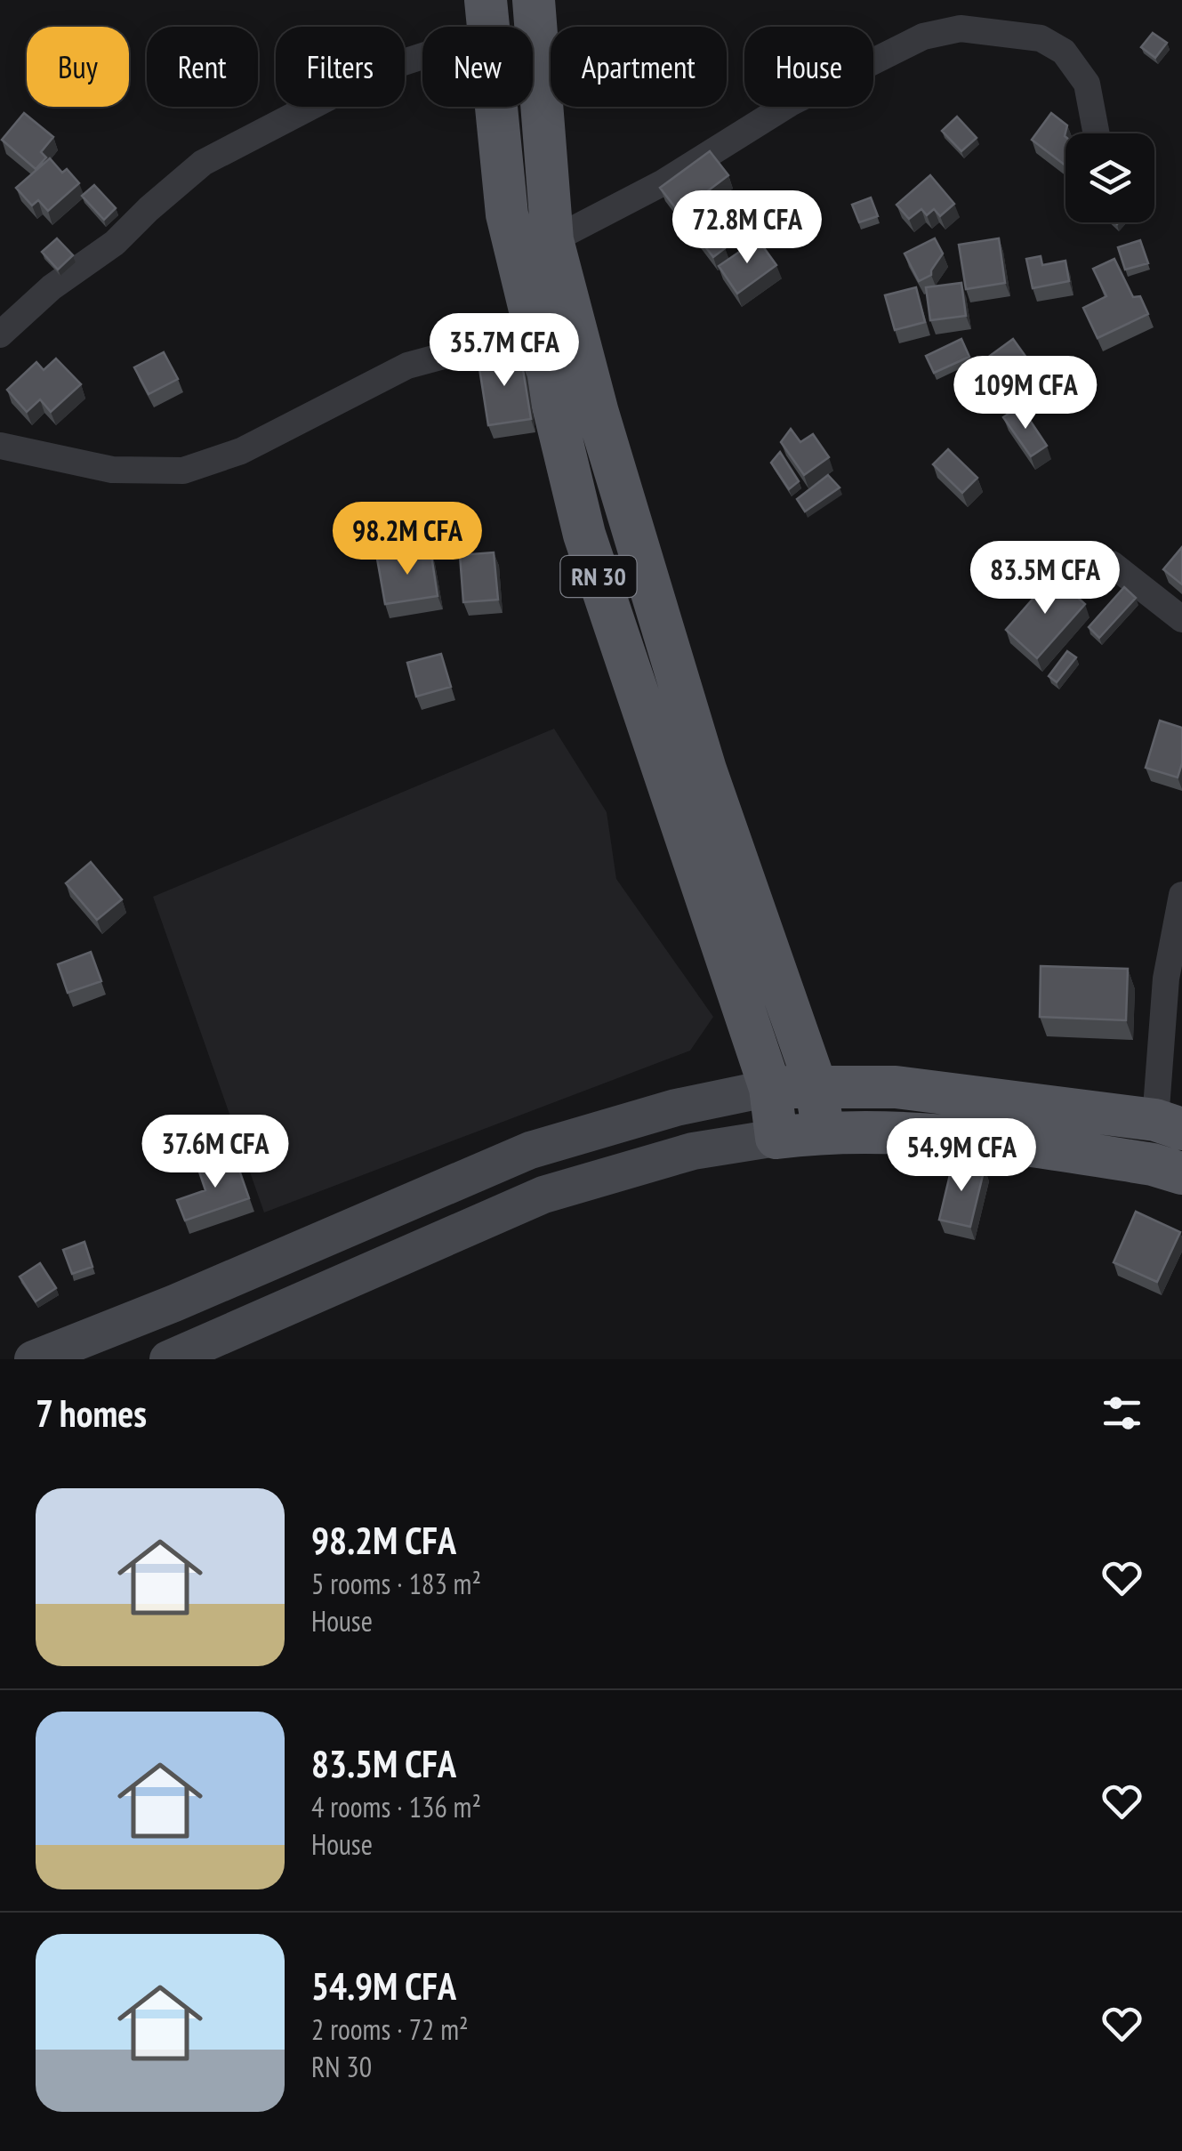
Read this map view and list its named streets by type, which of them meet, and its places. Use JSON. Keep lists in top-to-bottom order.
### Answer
{
  "streets": {
    "main road": ["RN 30"]
  },
  "page": {
    "chip": [
      "Buy",
      "Rent",
      "Filters",
      "New",
      "Apartment",
      "House"
    ],
    "price": [
      "72.8M CFA",
      "35.7M CFA",
      "109M CFA",
      "98.2M CFA",
      "83.5M CFA",
      "37.6M CFA",
      "54.9M CFA"
    ],
    "heading": "7 homes",
    "list": [
      {
        "name": "98.2M CFA",
        "note": "5 rooms · 183 m² · House"
      },
      {
        "name": "83.5M CFA",
        "note": "4 rooms · 136 m² · House"
      },
      {
        "name": "54.9M CFA",
        "note": "2 rooms · 72 m² · RN 30"
      }
    ]
  }
}
